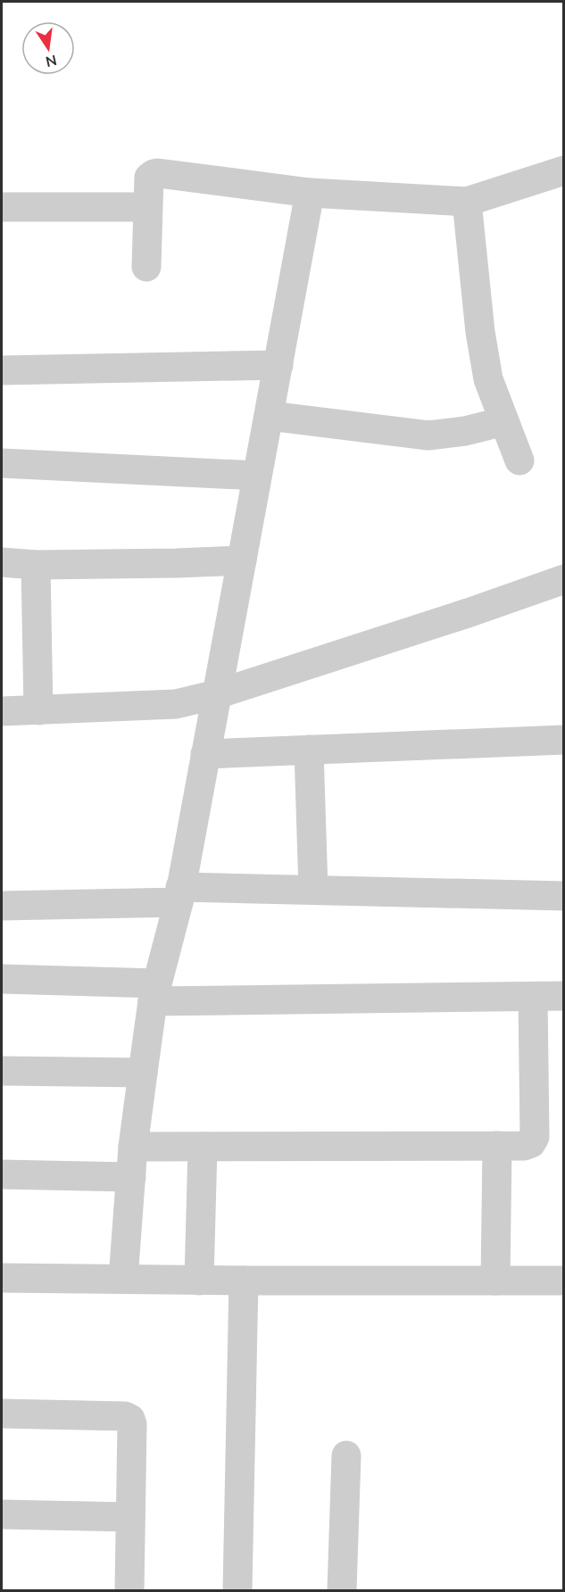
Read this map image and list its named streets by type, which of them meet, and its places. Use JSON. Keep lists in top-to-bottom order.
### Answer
{
  "north": "bottom"
}
